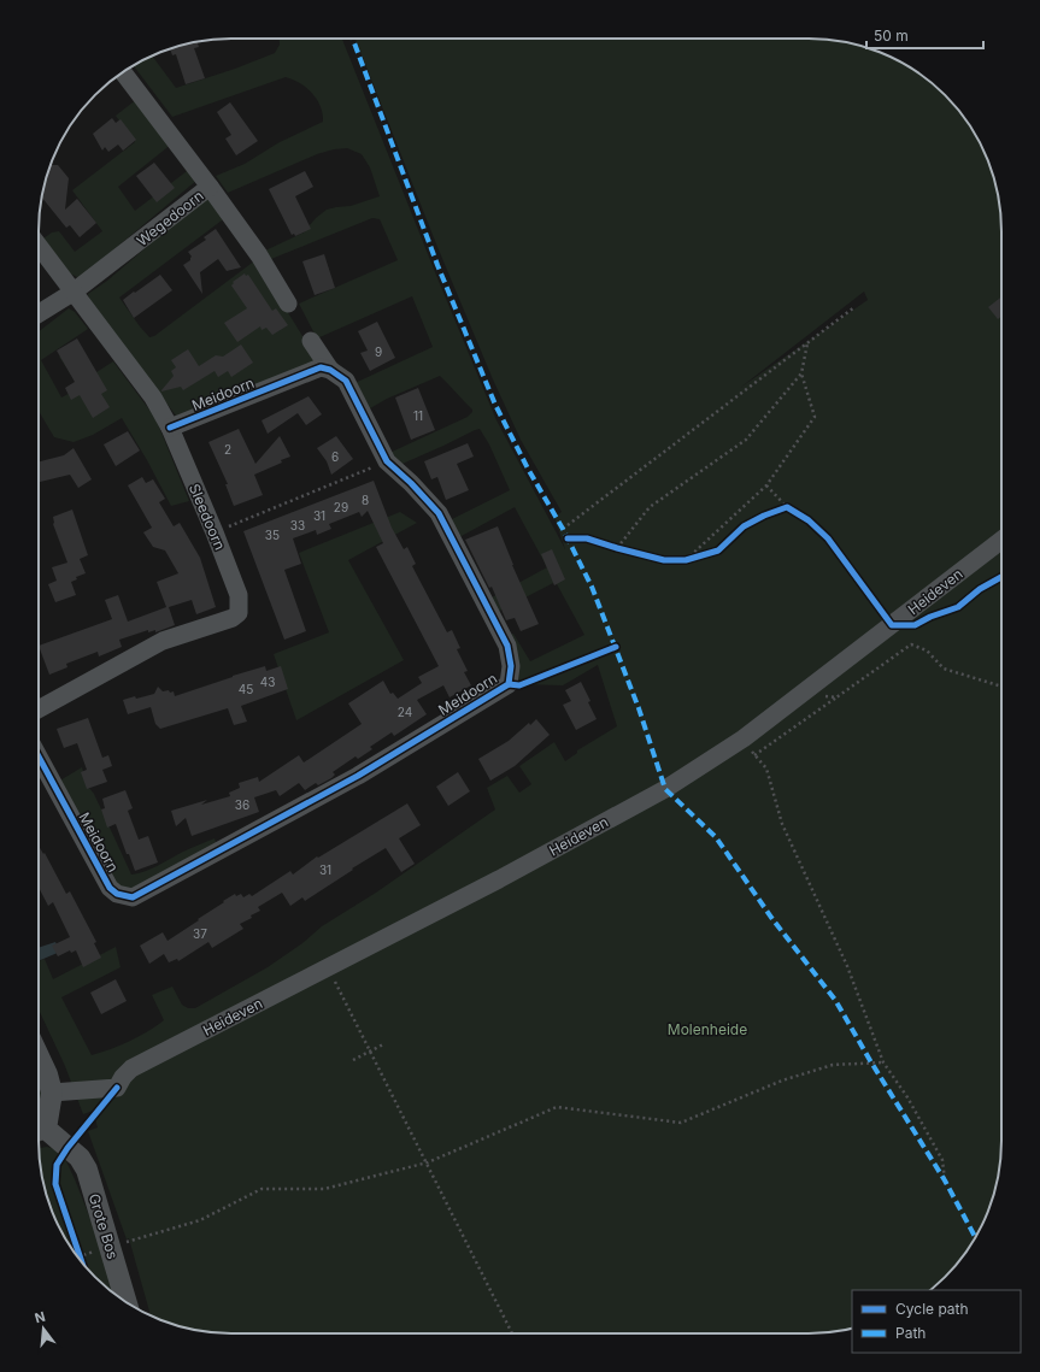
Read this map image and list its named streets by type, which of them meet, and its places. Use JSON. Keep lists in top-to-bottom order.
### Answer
{
  "streets": {
    "street": [
      "Wegedoorn",
      "Meidoorn",
      "Sleedoorn",
      "Heideven",
      "Grote Bos"
    ]
  },
  "crossings": [
    ["Wegedoorn", "Sleedoorn"],
    ["Meidoorn", "Sleedoorn"],
    ["Heideven", "Grote Bos"]
  ],
  "parks": ["Molenheide"],
  "house_numbers": [
    "9",
    "11",
    "2",
    "6",
    "8",
    "29",
    "31",
    "33",
    "35",
    "43",
    "45",
    "24",
    "36",
    "31",
    "37"
  ],
  "legend": ["Cycle path", "Path"],
  "scale_bar": "50 m",
  "north": "top"
}
